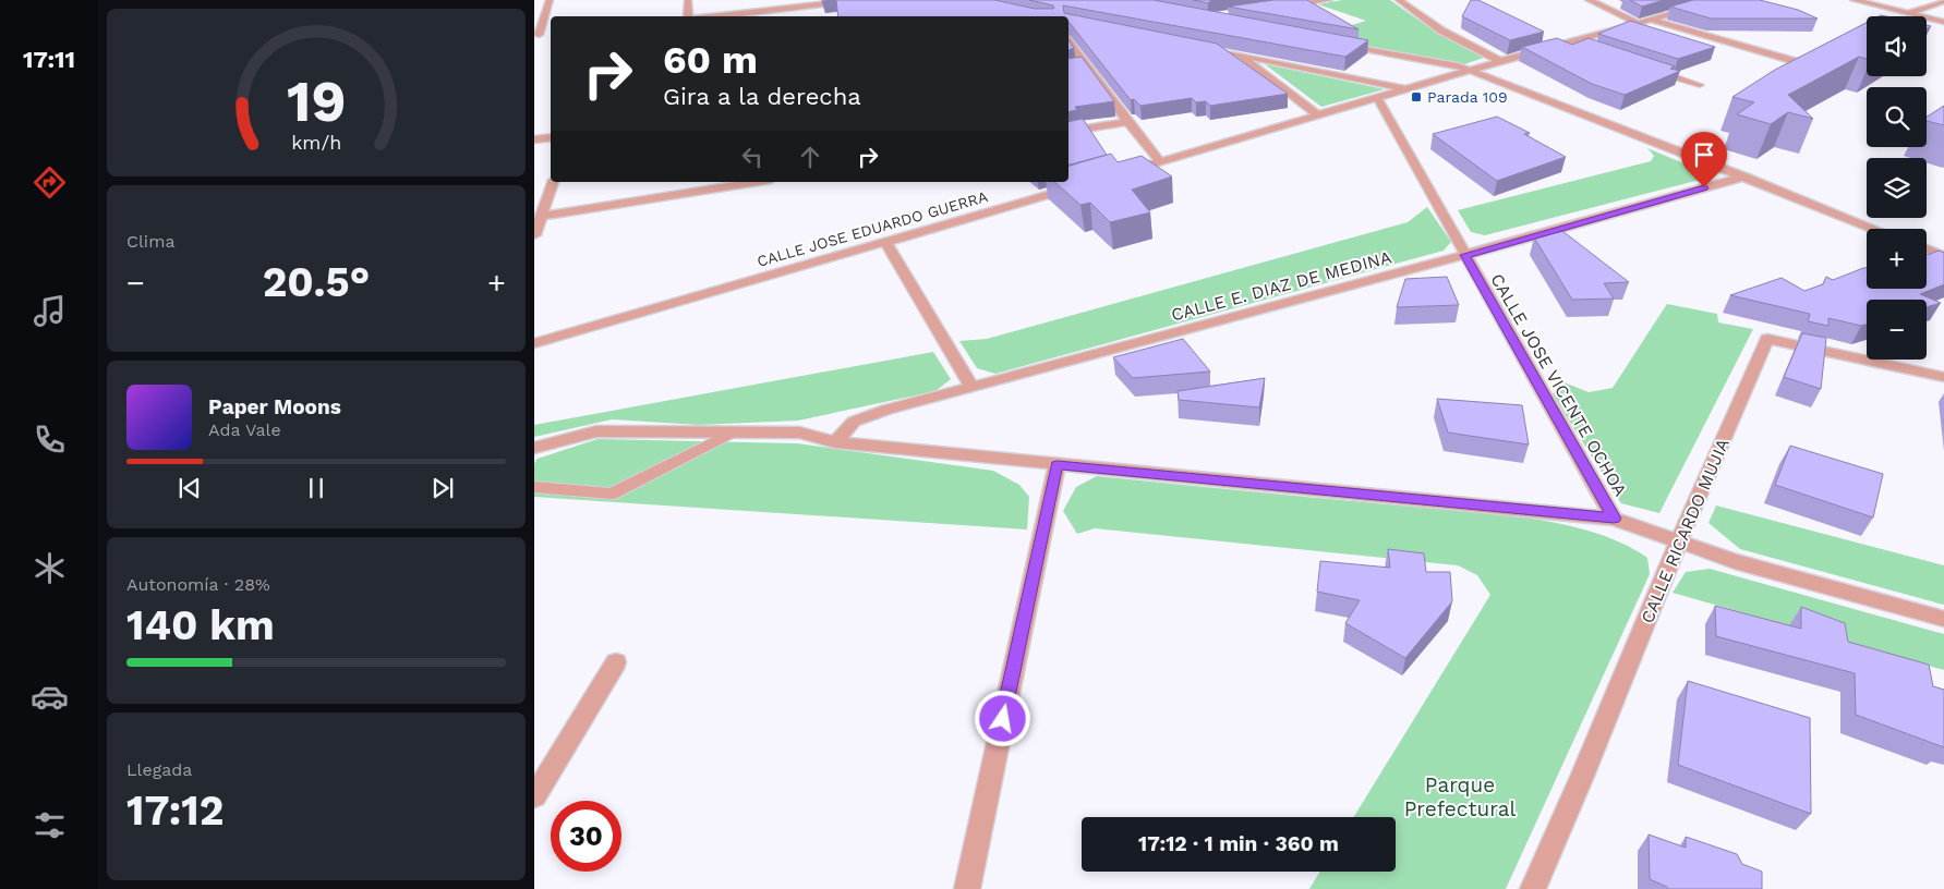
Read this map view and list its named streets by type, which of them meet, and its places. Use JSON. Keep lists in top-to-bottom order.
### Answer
{
  "streets": {
    "street": [
      "CALLE JOSE EDUARDO GUERRA",
      "CALLE E. DIAZ DE MEDINA",
      "CALLE JOSE VICENTE OCHOA",
      "CALLE RICARDO MUJIA"
    ]
  },
  "crossings": [
    ["CALLE E. DIAZ DE MEDINA", "CALLE JOSE VICENTE OCHOA"]
  ],
  "parks": ["Parque Prefectural"],
  "places": {
    "transit": ["Parada 109"]
  },
  "page": {
    "tabs": "17:11",
    "map_buttons": ["+", "−"],
    "turn": ["60 m", "Gira a la derecha"],
    "tile": [
      "Clima",
      ["Autonomía · 28%", "140 km"],
      ["Llegada", "17:12"]
    ],
    "heat": ["−", "20.5°", "+"],
    "song": ["Paper Moons", "Ada Vale"],
    "limit": "30",
    "trip": "17:12 · 1 min · 360 m",
    "gauge": ["19", "km/h"]
  }
}
